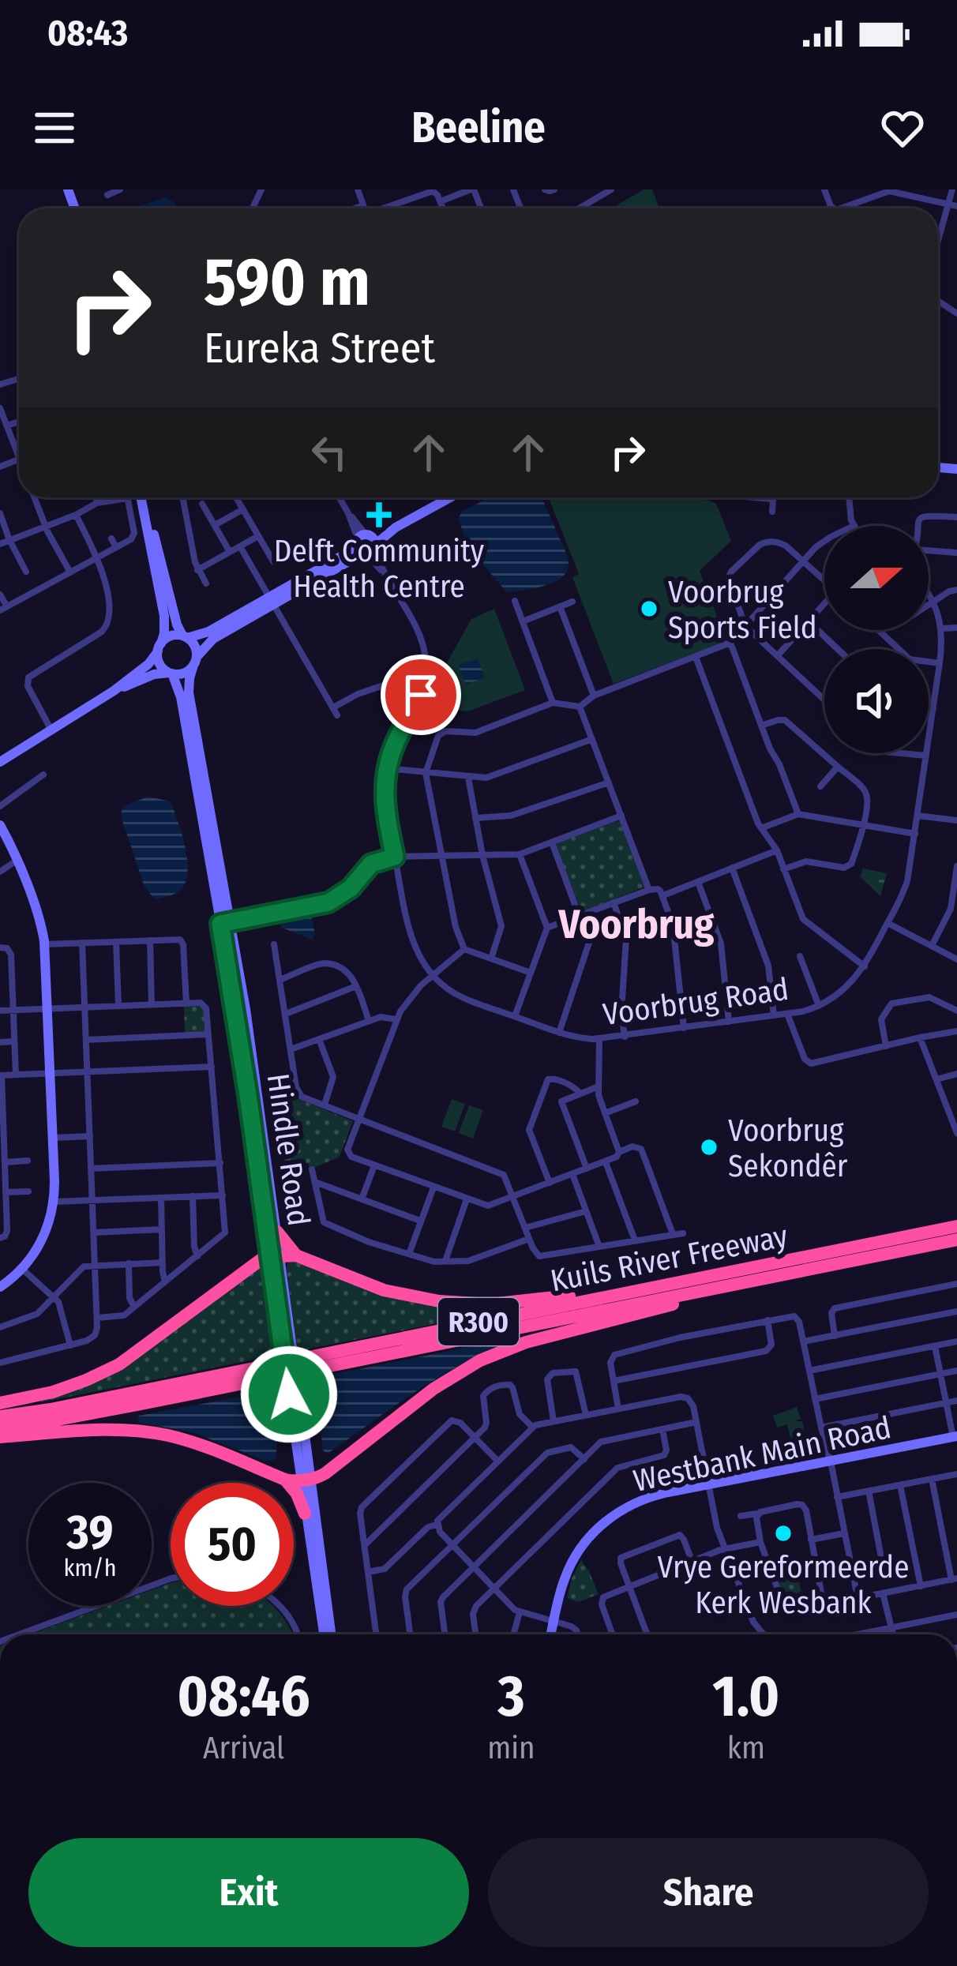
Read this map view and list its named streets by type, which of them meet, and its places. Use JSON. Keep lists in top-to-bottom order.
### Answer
{
  "streets": {
    "highway": ["Kuils River Freeway", "R300"],
    "main road": ["Hindle Road", "Westbank Main Road"],
    "street": ["Voorbrug Road"]
  },
  "districts": ["Voorbrug"],
  "places": {
    "health": ["Delft Community Health Centre"],
    "other": ["Voorbrug Sports Field", "Voorbrug Sekondêr", "Vrye Gereformeerde Kerk Wesbank"]
  },
  "north": "right",
  "page": {
    "status": "08:43",
    "header": "Beeline",
    "turn": ["590 m", "Eureka Street"],
    "speed": "39 km/h",
    "limit": "50",
    "eta": [
      "08:46",
      "Arrival",
      "3",
      "min",
      "1.0",
      "km"
    ],
    "buttons": ["Exit", "Share"]
  }
}
